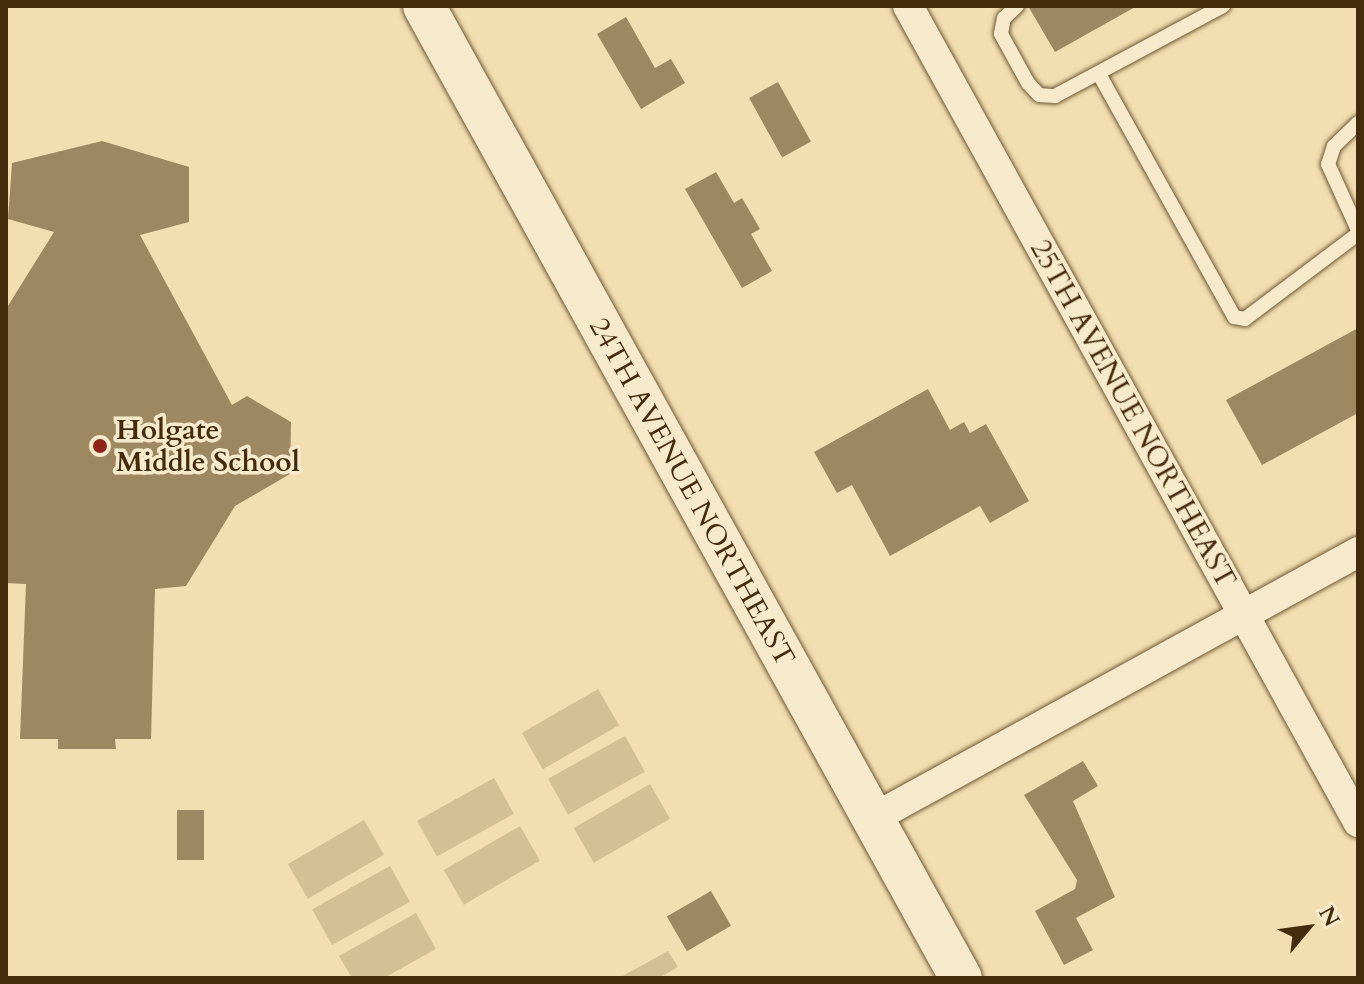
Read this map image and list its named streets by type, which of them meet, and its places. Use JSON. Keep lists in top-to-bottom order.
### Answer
{
  "streets": {
    "main road": ["24TH AVENUE NORTHEAST"],
    "street": ["25TH AVENUE NORTHEAST"]
  },
  "places": ["Holgate Middle School"],
  "north": "top right"
}
